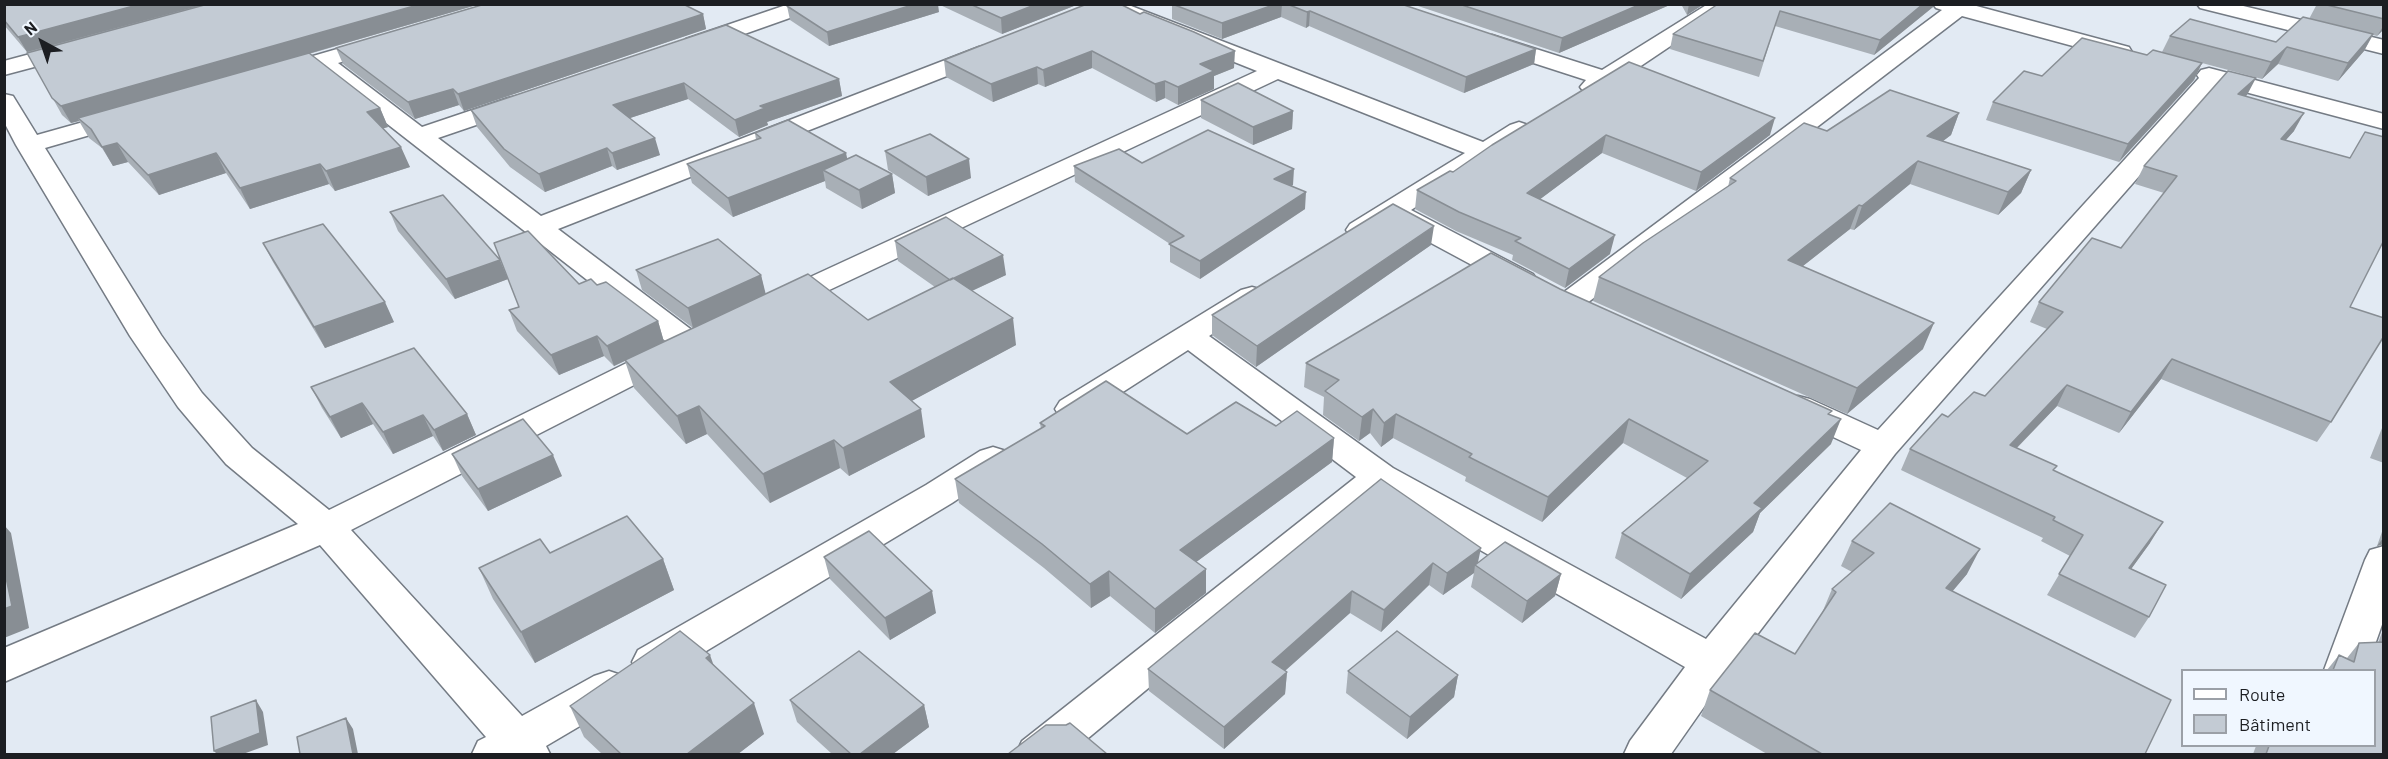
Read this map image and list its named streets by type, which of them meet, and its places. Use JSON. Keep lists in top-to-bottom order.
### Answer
{
  "legend": ["Route", "Bâtiment"],
  "north": "top left"
}
